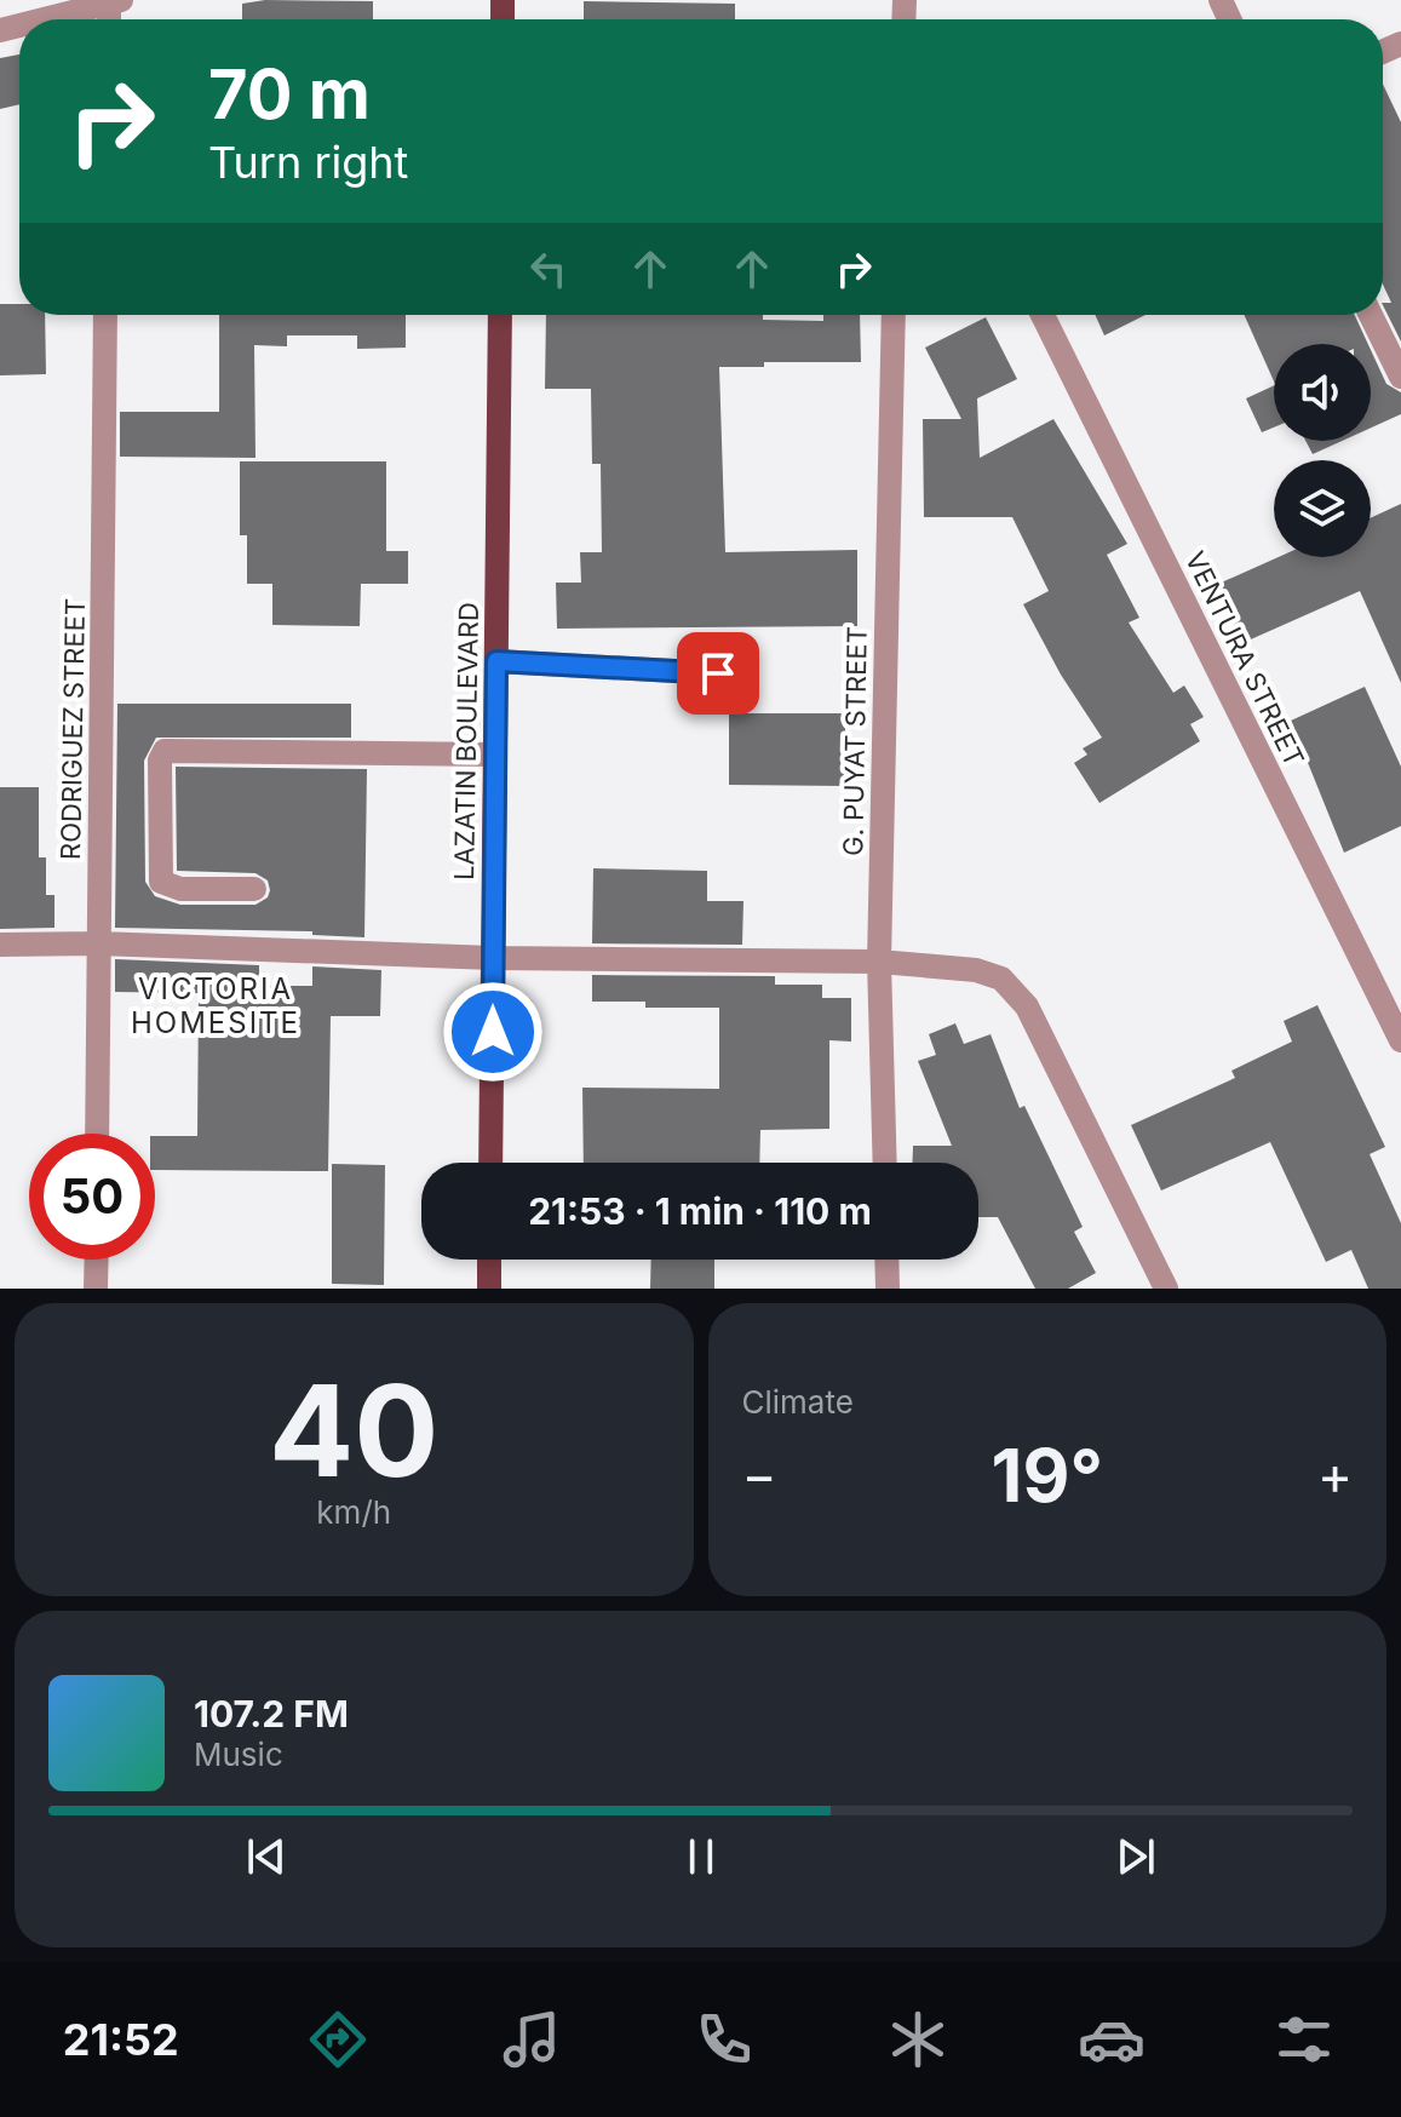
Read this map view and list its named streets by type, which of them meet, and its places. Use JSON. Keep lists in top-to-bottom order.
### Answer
{
  "streets": {
    "main road": ["LAZATIN BOULEVARD"],
    "street": ["VENTURA STREET", "RODRIGUEZ STREET", "G. PUYAT STREET"]
  },
  "districts": ["VICTORIA HOMESITE"],
  "page": {
    "turn": ["70 m", "Turn right"],
    "limit": "50",
    "trip": "21:53 · 1 min · 110 m",
    "tile": [
      ["40", "km/h"],
      "Climate"
    ],
    "heat": ["−", "19°", "+"],
    "song": ["107.2 FM", "Music"],
    "tabs": "21:52"
  }
}
